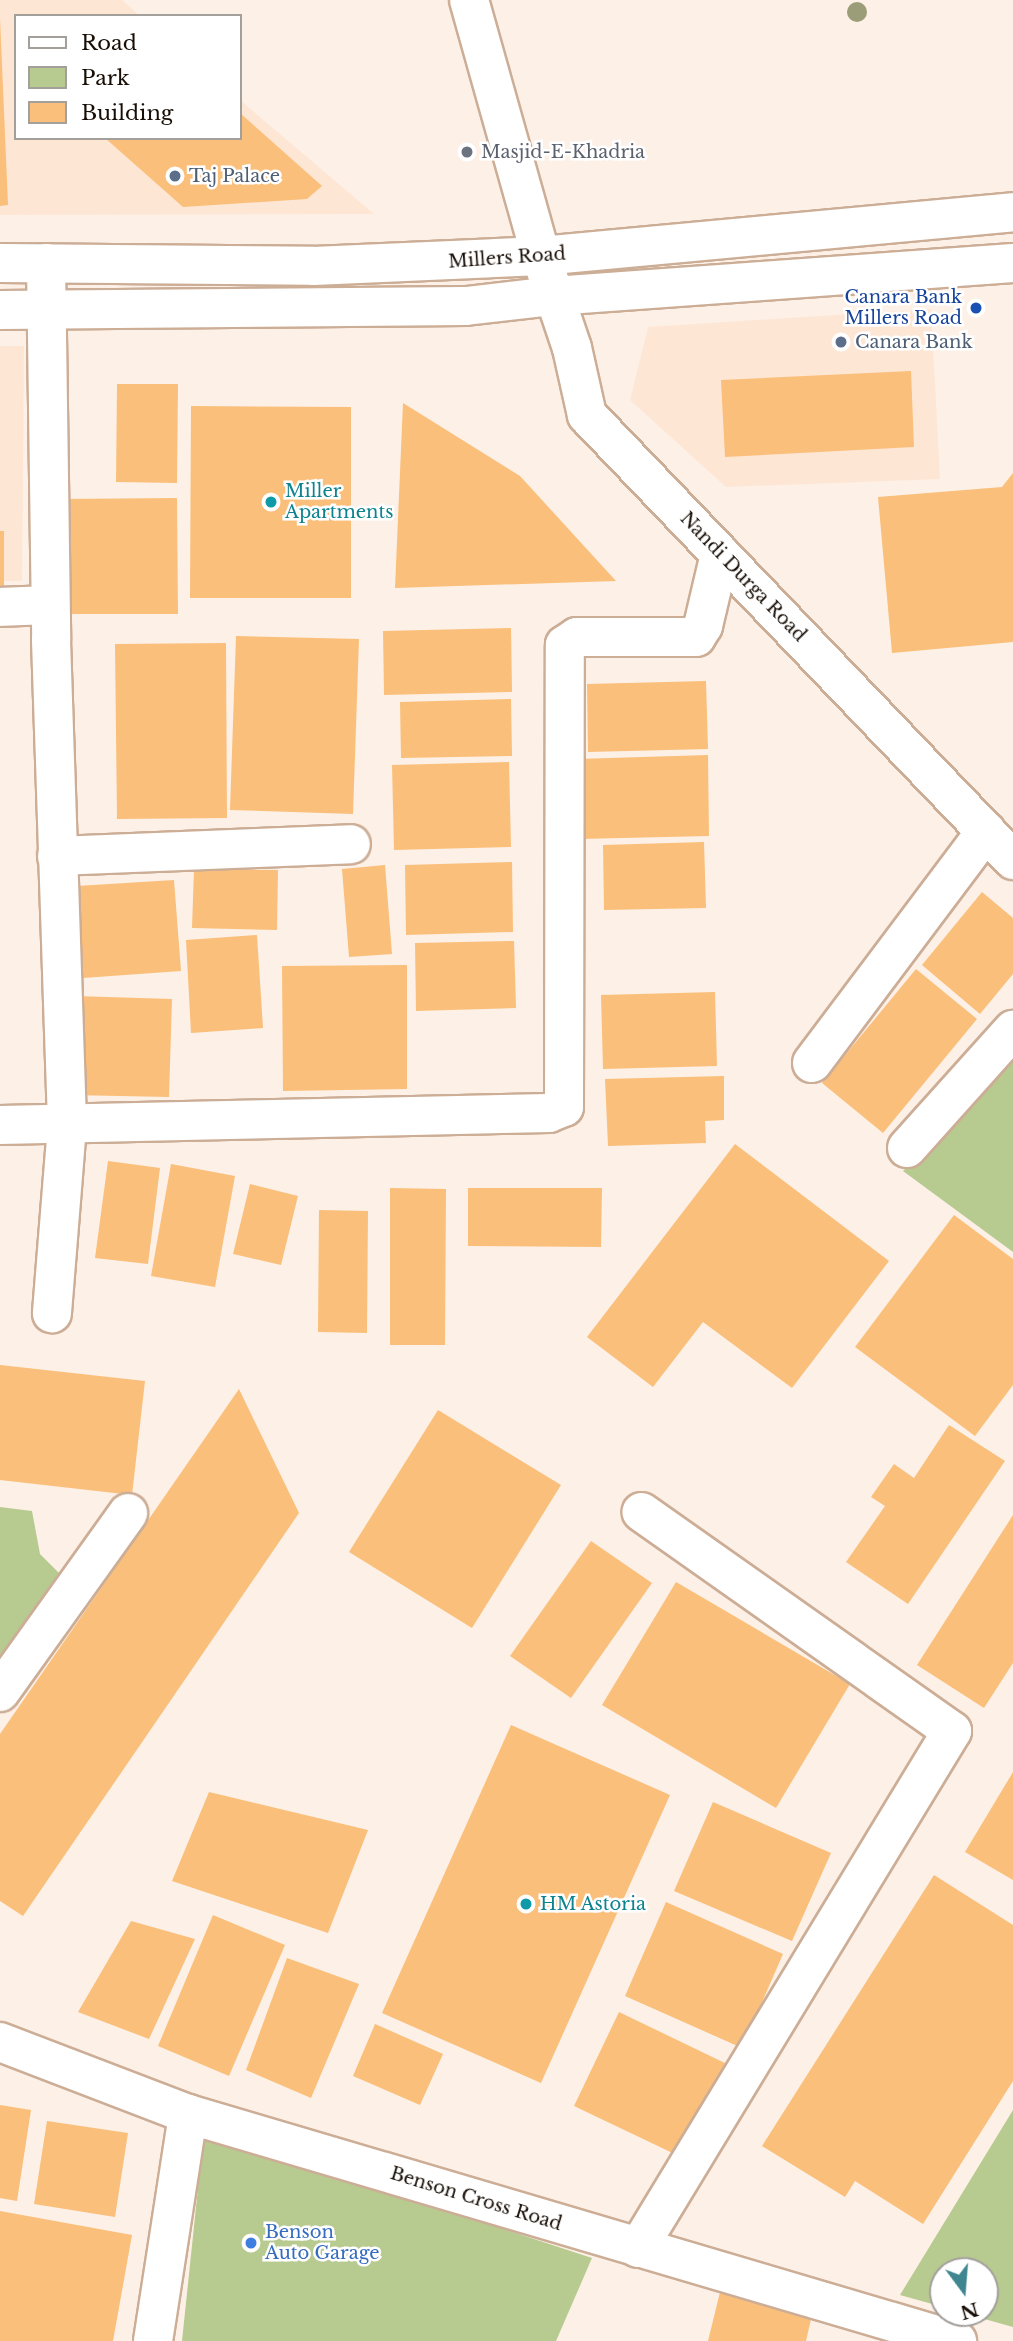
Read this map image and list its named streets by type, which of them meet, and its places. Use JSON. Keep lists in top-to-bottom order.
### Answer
{
  "streets": {
    "street": ["Millers Road", "Nandi Durga Road", "Benson Cross Road"]
  },
  "crossings": [
    ["Millers Road", "Nandi Durga Road"]
  ],
  "places": [
    "Masjid-E-Khadria",
    "Taj Palace",
    "Canara Bank Millers Road",
    "Canara Bank",
    "Miller Apartments",
    "HM Astoria",
    "Benson Auto Garage"
  ],
  "legend": ["Road", "Park", "Building"],
  "north": "bottom"
}
